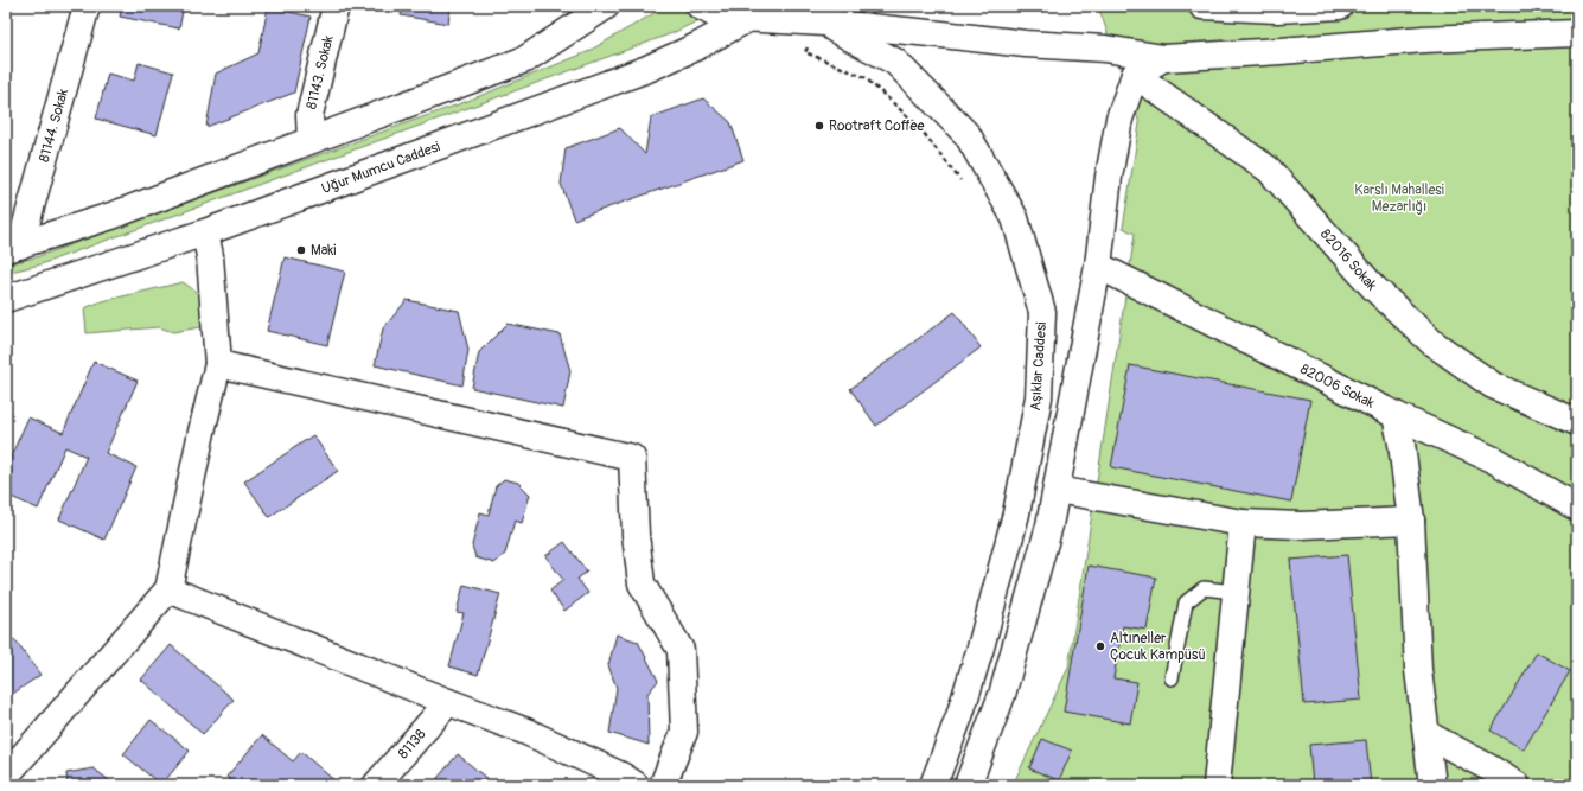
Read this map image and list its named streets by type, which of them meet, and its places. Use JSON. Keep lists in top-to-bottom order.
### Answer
{
  "streets": {
    "street": [
      "81143. Sokak",
      "81144. Sokak",
      "Uğur Mumcu Caddesi",
      "82016 Sokak",
      "Aşıklar Caddesi",
      "82006 Sokak",
      "81138"
    ]
  },
  "parks": ["Karslı Mahallesi Mezarlığı"],
  "places": ["Rootraft Coffee", "Maki", "Altıneller Çocuk Kampüsü"]
}
